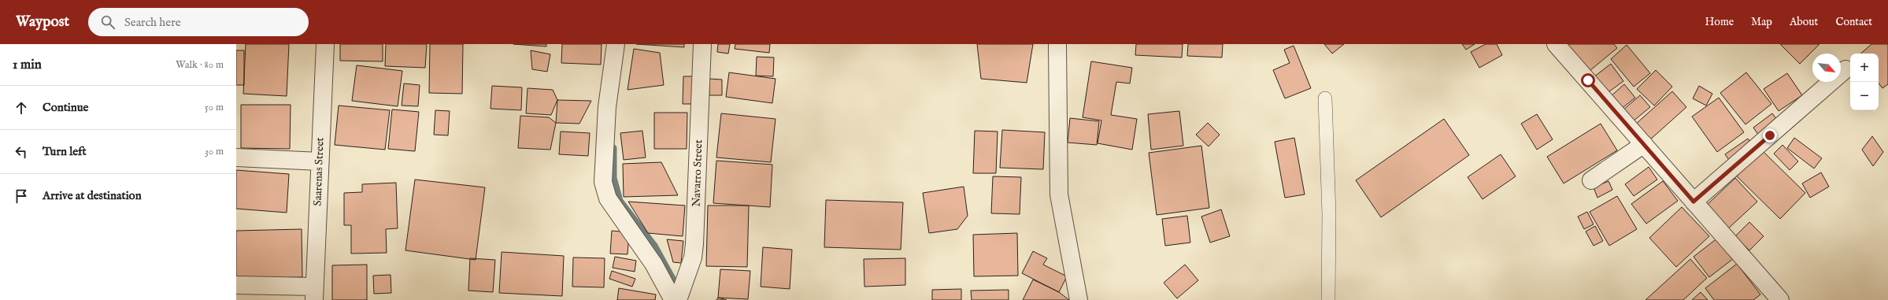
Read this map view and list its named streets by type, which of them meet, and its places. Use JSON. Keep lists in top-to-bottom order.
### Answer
{
  "streets": {
    "street": ["Saarenas Street", "Navarro Street"]
  },
  "north": "bottom right",
  "page": {
    "header": "Waypost",
    "search": "Search here",
    "nav": [
      "Home",
      "Map",
      "About",
      "Contact"
    ],
    "heading": ["1 min", "Walk · 80 m"],
    "map_buttons": ["+", "−"],
    "list": [
      ["Continue", "50 m"],
      ["Turn left", "30 m"],
      "Arrive at destination"
    ]
  }
}
